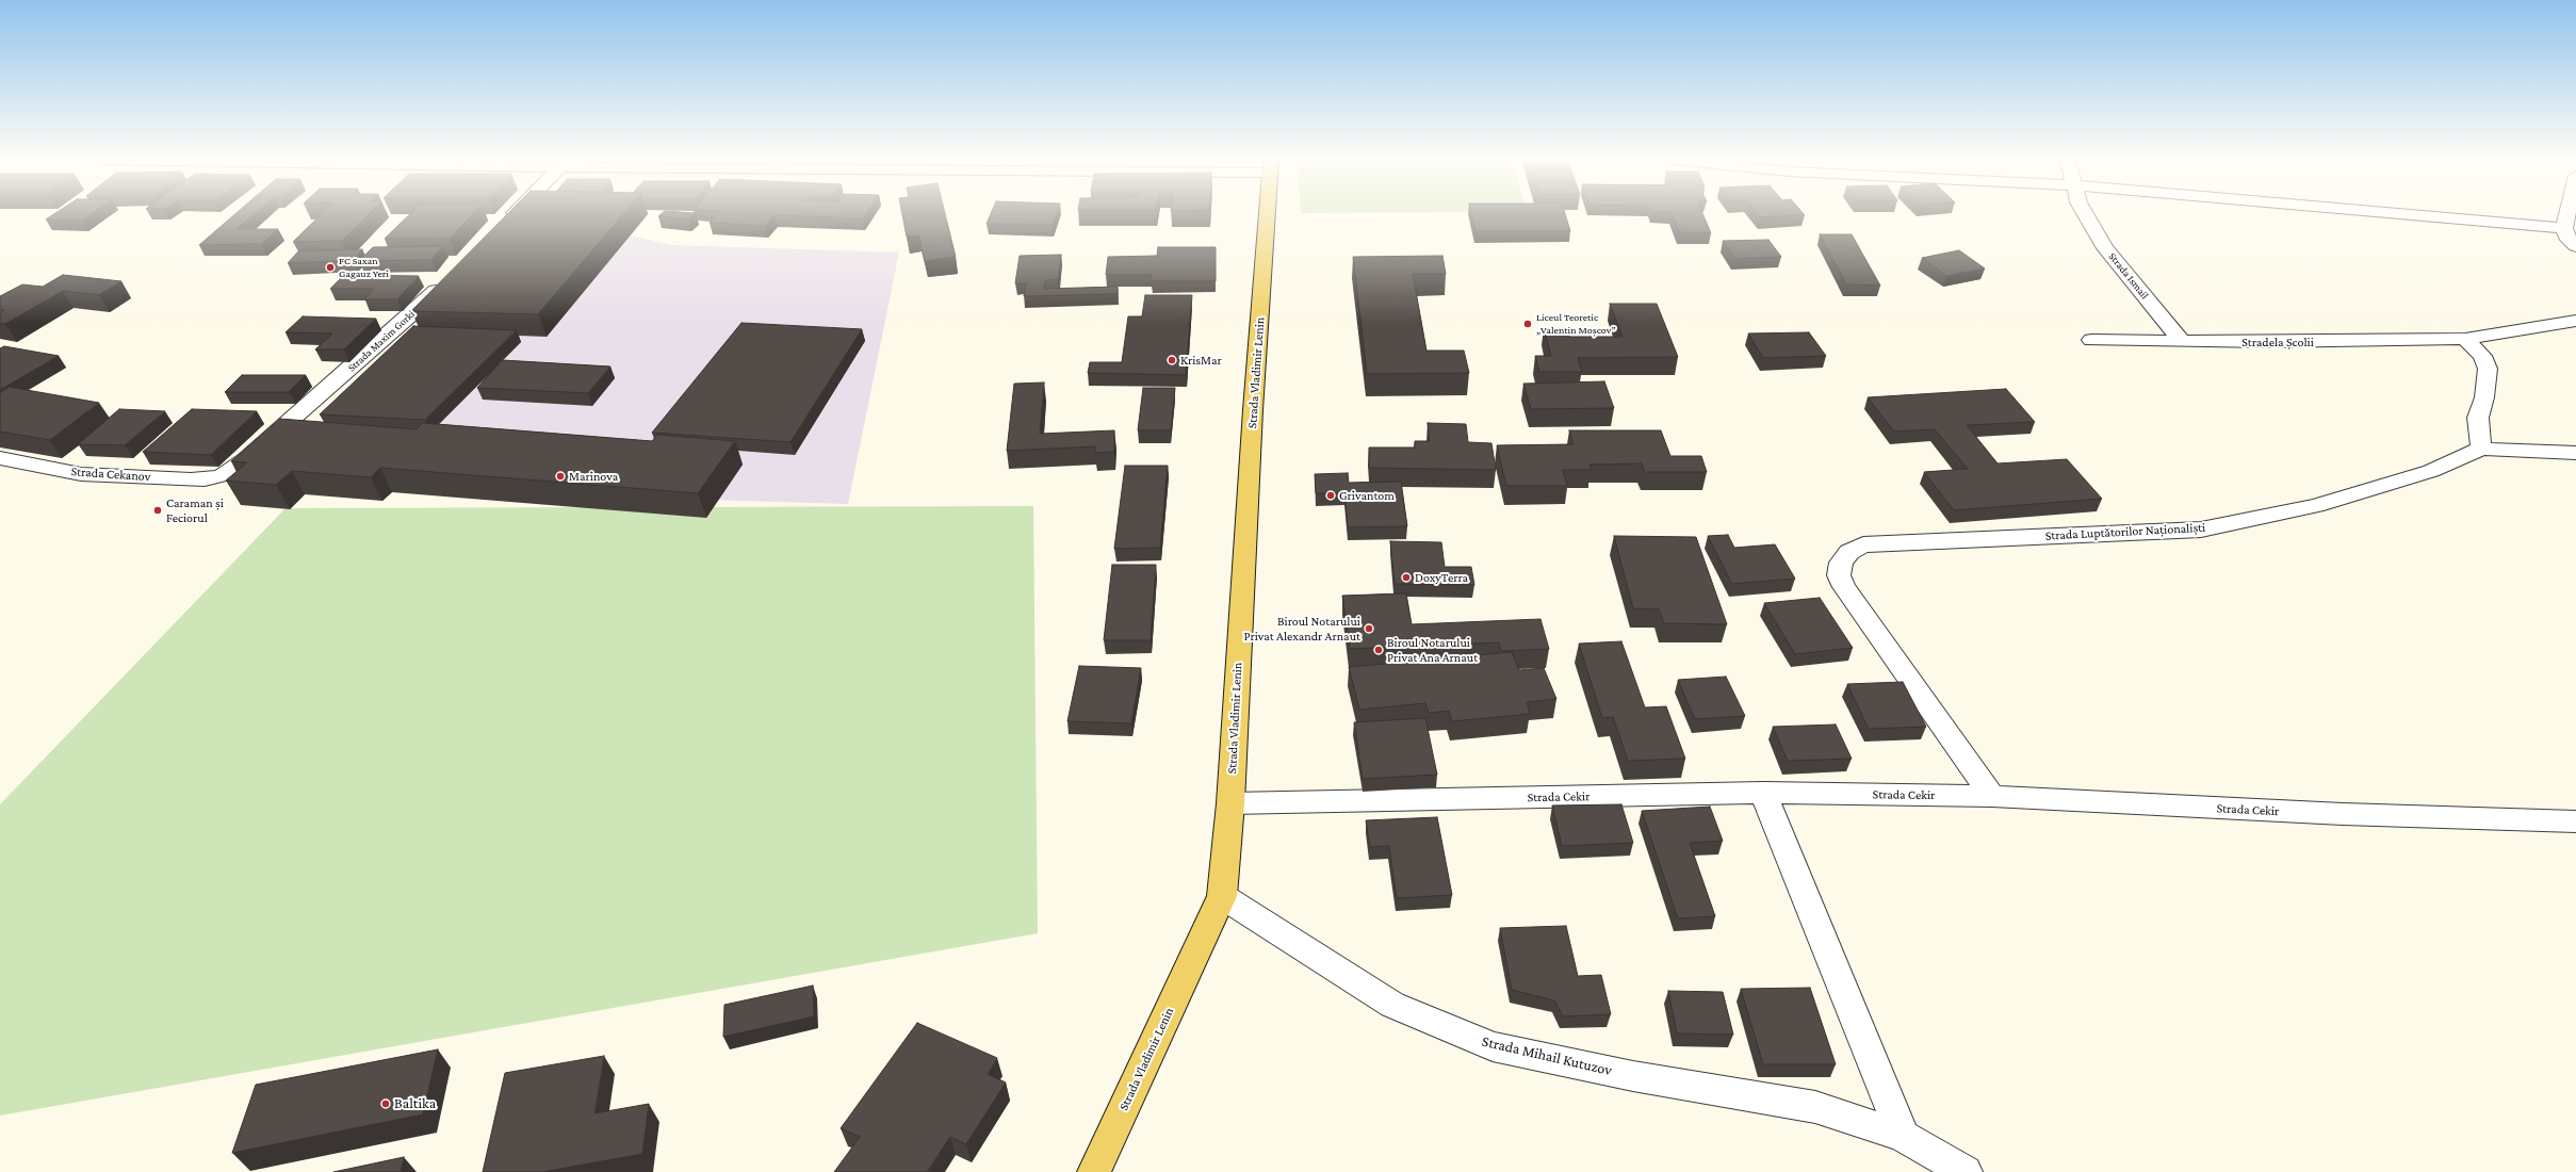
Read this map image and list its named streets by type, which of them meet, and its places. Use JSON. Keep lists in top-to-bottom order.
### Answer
{
  "streets": {
    "main road": ["Strada Vladimir Lenin"],
    "street": [
      "Strada Ismail",
      "Strada Maxim Gorki",
      "Stradela Școlii",
      "Strada Cekanov",
      "Strada Luptătorilor Naționaliști",
      "Strada Cekir",
      "Strada Mihail Kutuzov"
    ]
  },
  "crossings": [
    ["Strada Ismail", "Stradela Școlii"],
    ["Strada Maxim Gorki", "Strada Cekanov"],
    ["Strada Vladimir Lenin", "Strada Cekir"],
    ["Strada Vladimir Lenin", "Strada Mihail Kutuzov"],
    ["Strada Luptătorilor Naționaliști", "Strada Cekir"]
  ],
  "places": [
    "FC Saxan Gagauz Yeri",
    "Liceul Teoretic „Valentin Moșcov”",
    "KrisMar",
    "Marinova",
    "Grivantom",
    "Caraman și Feciorul",
    "DoxyTerra",
    "Biroul Notarului Privat Alexandr Arnaut",
    "Biroul Notarului Privat Ana Arnaut",
    "Baltika"
  ]
}
